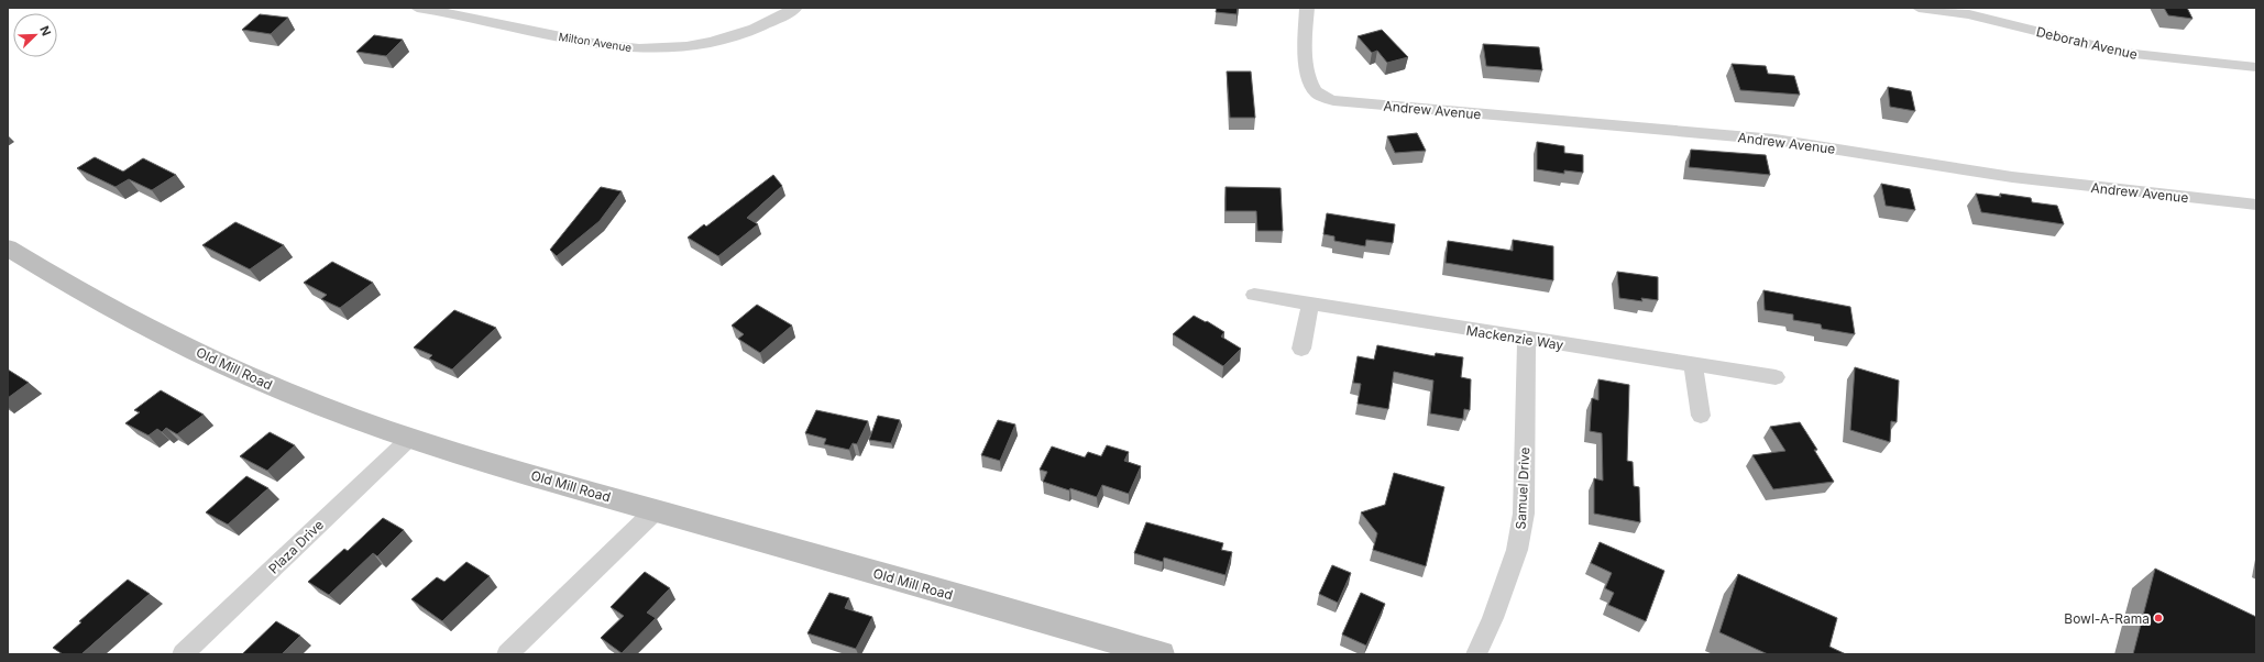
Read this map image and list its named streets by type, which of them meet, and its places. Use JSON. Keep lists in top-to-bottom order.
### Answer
{
  "streets": {
    "street": [
      "Milton Avenue",
      "Deborah Avenue",
      "Andrew Avenue",
      "Mackenzie Way",
      "Old Mill Road",
      "Samuel Drive",
      "Plaza Drive"
    ]
  },
  "crossings": [
    ["Mackenzie Way", "Samuel Drive"],
    ["Old Mill Road", "Plaza Drive"]
  ],
  "places": ["Bowl-A-Rama"],
  "north": "top right"
}
